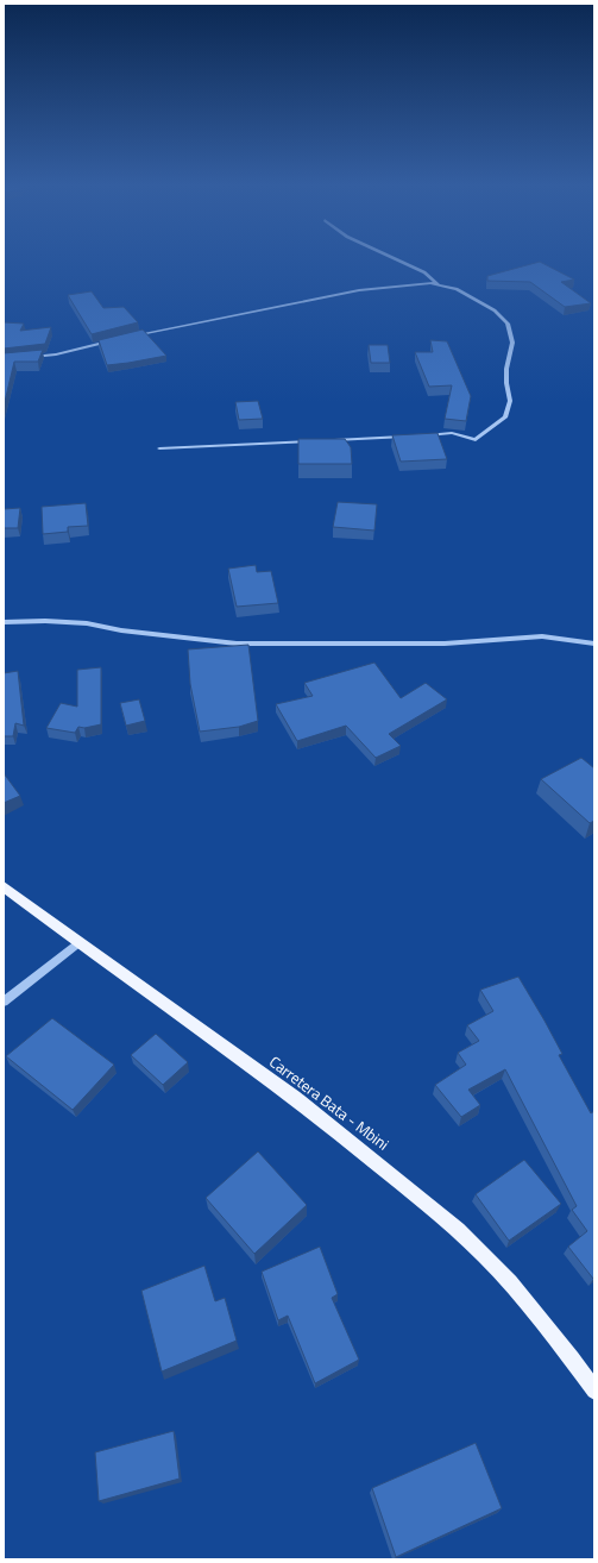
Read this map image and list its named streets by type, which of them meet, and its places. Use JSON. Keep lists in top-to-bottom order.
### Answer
{
  "streets": {
    "main road": ["Carretera Bata - Mbini"]
  }
}
